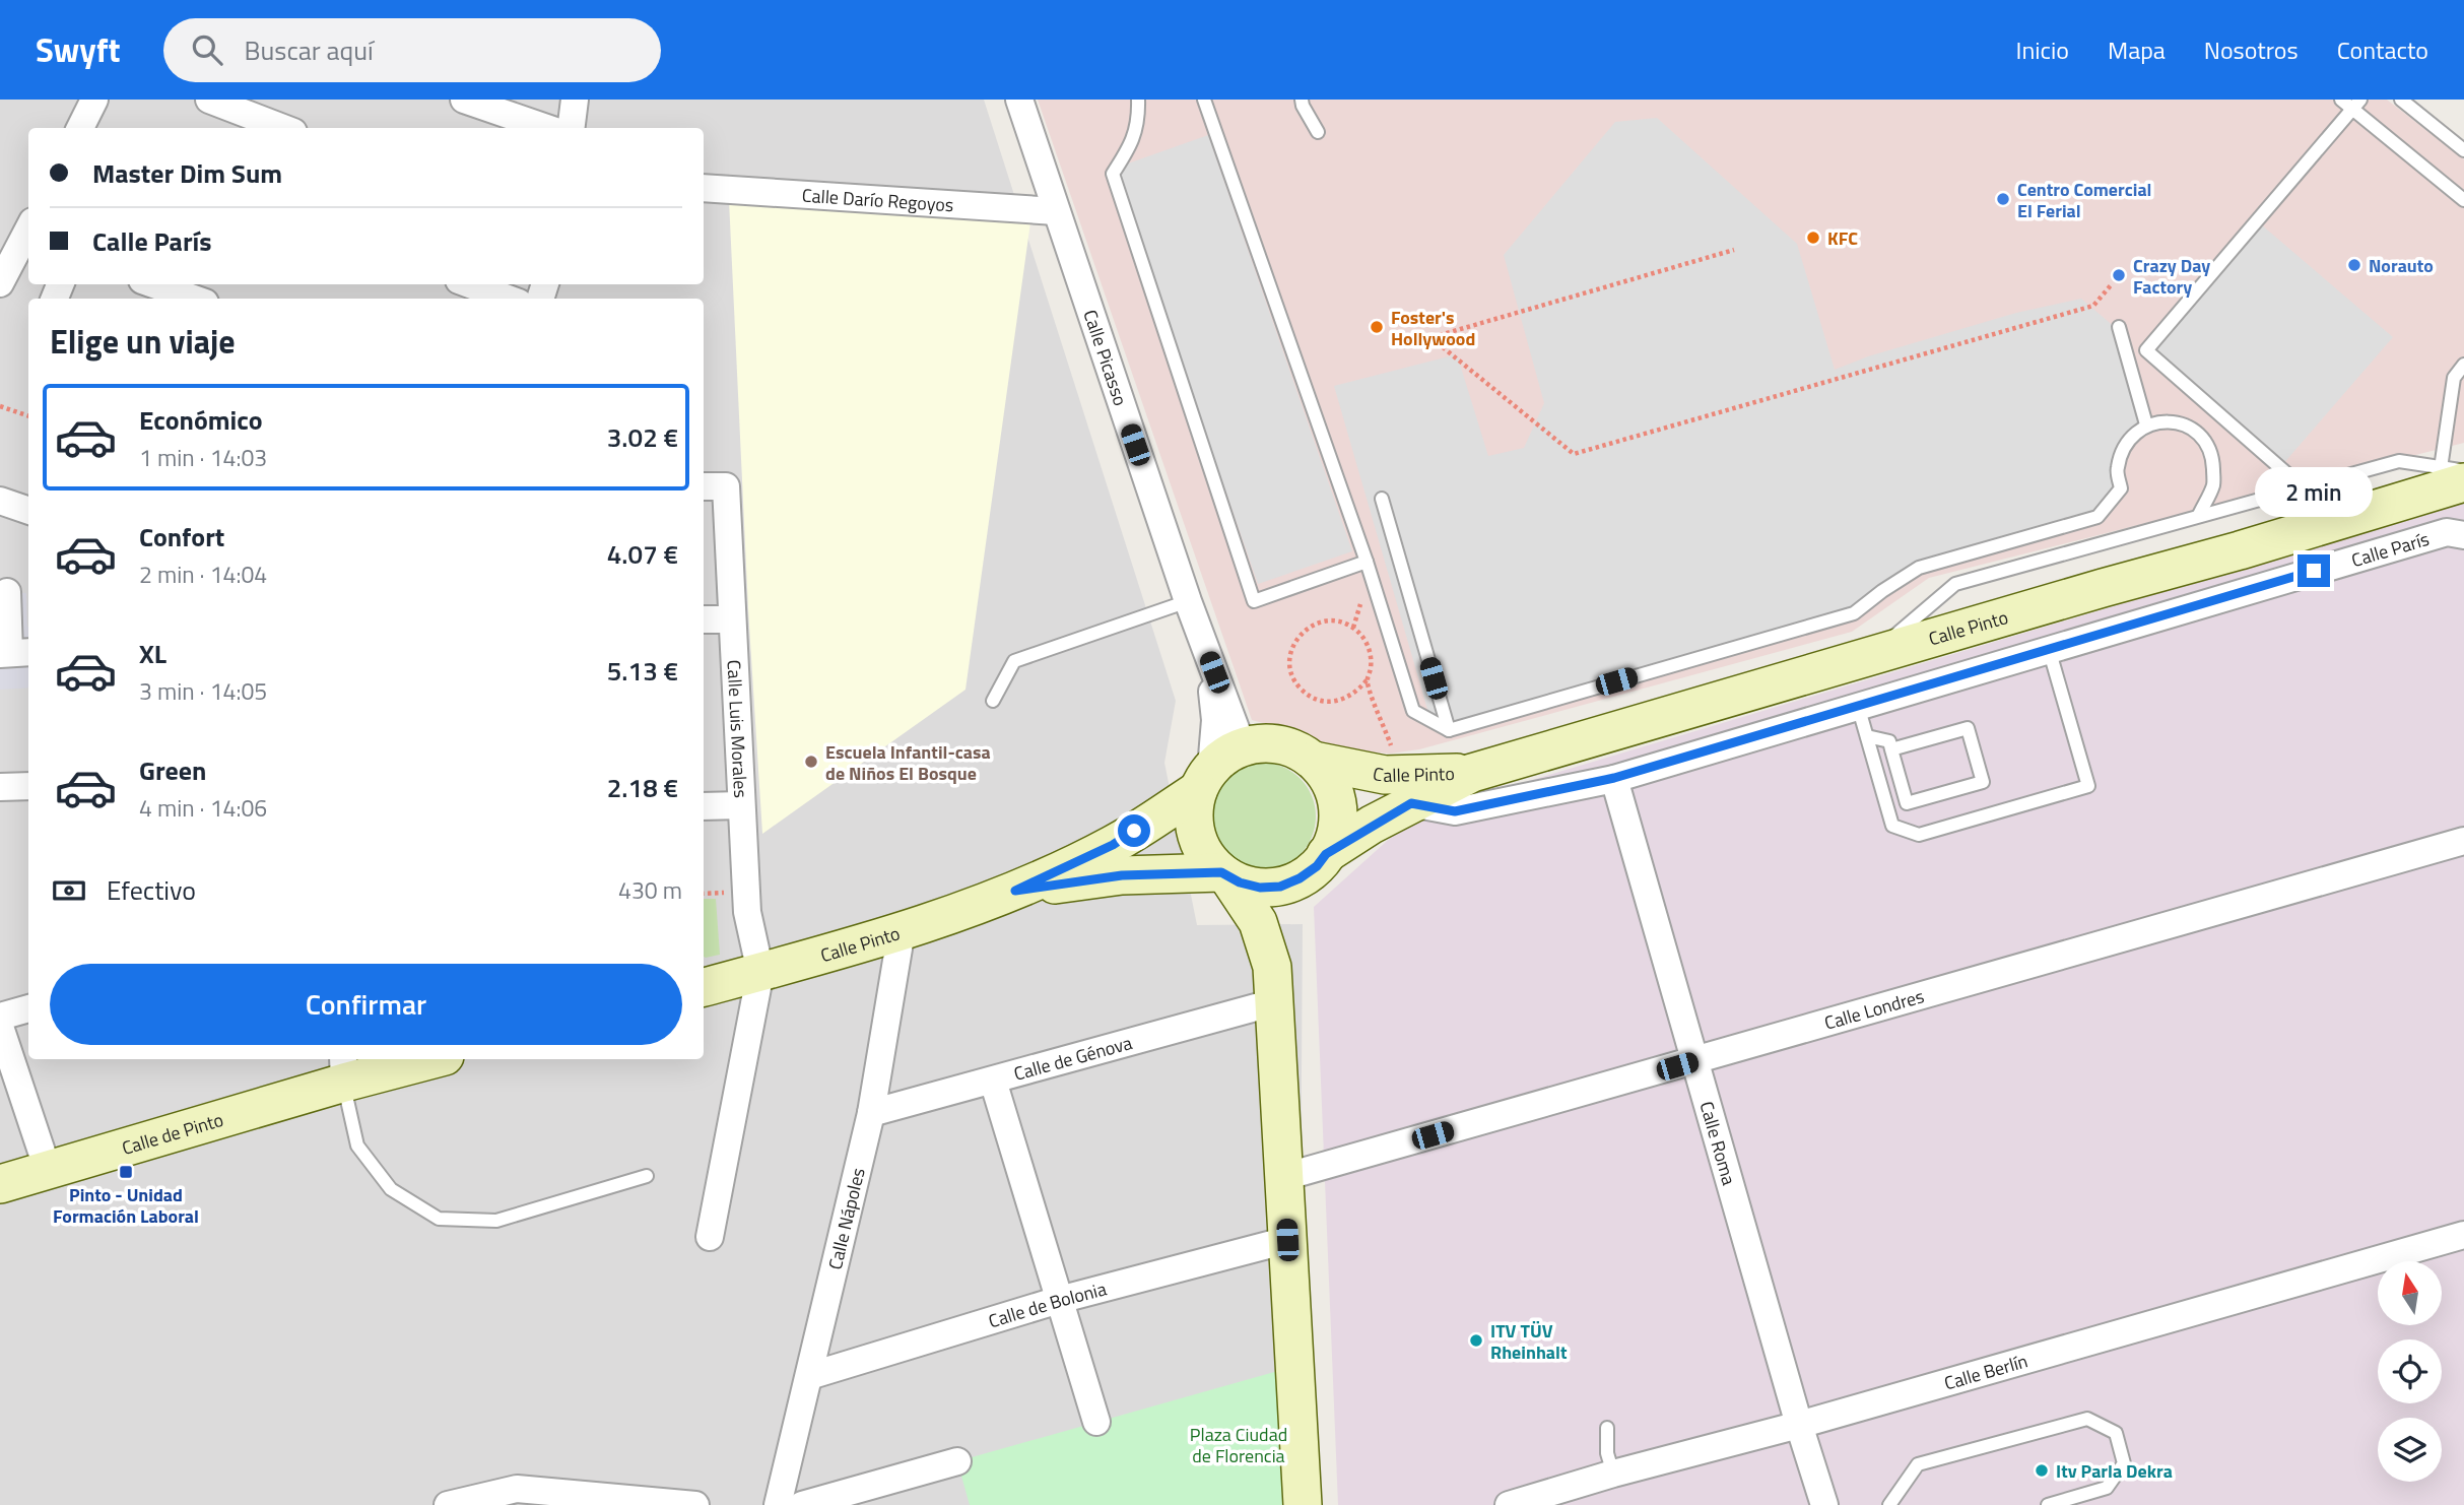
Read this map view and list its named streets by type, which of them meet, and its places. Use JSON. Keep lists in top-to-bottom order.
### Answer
{
  "streets": {
    "main road": ["Calle Pinto", "Calle de Pinto"],
    "street": [
      "Calle Darío Regoyos",
      "Calle Picasso",
      "Calle París",
      "Calle Luis Morales",
      "Calle Londres",
      "Calle de Génova",
      "Calle Roma",
      "Calle Nápoles",
      "Calle de Bolonia",
      "Calle Berlín"
    ]
  },
  "crossings": [
    ["Calle Darío Regoyos", "Calle Picasso"],
    ["Calle Picasso", "Calle Pinto"],
    ["Calle París", "Calle Pinto"],
    ["Calle París", "Calle Roma"],
    ["Calle Pinto", "Calle Luis Morales"],
    ["Calle Pinto", "Calle Nápoles"],
    ["Calle Londres", "Calle Roma"],
    ["Calle de Génova", "Calle Nápoles"],
    ["Calle Roma", "Calle Berlín"],
    ["Calle Nápoles", "Calle de Bolonia"]
  ],
  "parks": ["Plaza Ciudad de Florencia"],
  "places": {
    "other": [
      "Centro Comercial El Ferial",
      "KFC",
      "Norauto",
      "Crazy Day Factory",
      "Foster's Hollywood",
      "Escuela Infantil-casa de Niños El Bosque",
      "ITV TÜV Rheinhalt",
      "Itv Parla Dekra"
    ],
    "transit": ["Pinto - Unidad Formación Laboral"]
  },
  "north": "top",
  "page": {
    "header": "Swyft",
    "search": "Buscar aquí",
    "nav": [
      "Inicio",
      "Mapa",
      "Nosotros",
      "Contacto"
    ],
    "banner": ["Master Dim Sum", "Calle París"],
    "heading": "Elige un viaje",
    "list": [
      {
        "name": "Económico",
        "note": "1 min · 14:03",
        "value": "3.02 €"
      },
      {
        "name": "Confort",
        "note": "2 min · 14:04",
        "value": "4.07 €"
      },
      {
        "name": "XL",
        "note": "3 min · 14:05",
        "value": "5.13 €"
      },
      {
        "name": "Green",
        "note": "4 min · 14:06",
        "value": "2.18 €"
      }
    ],
    "bubble": "2 min",
    "pay": ["Efectivo", "430 m"],
    "buttons": "Confirmar"
  }
}
